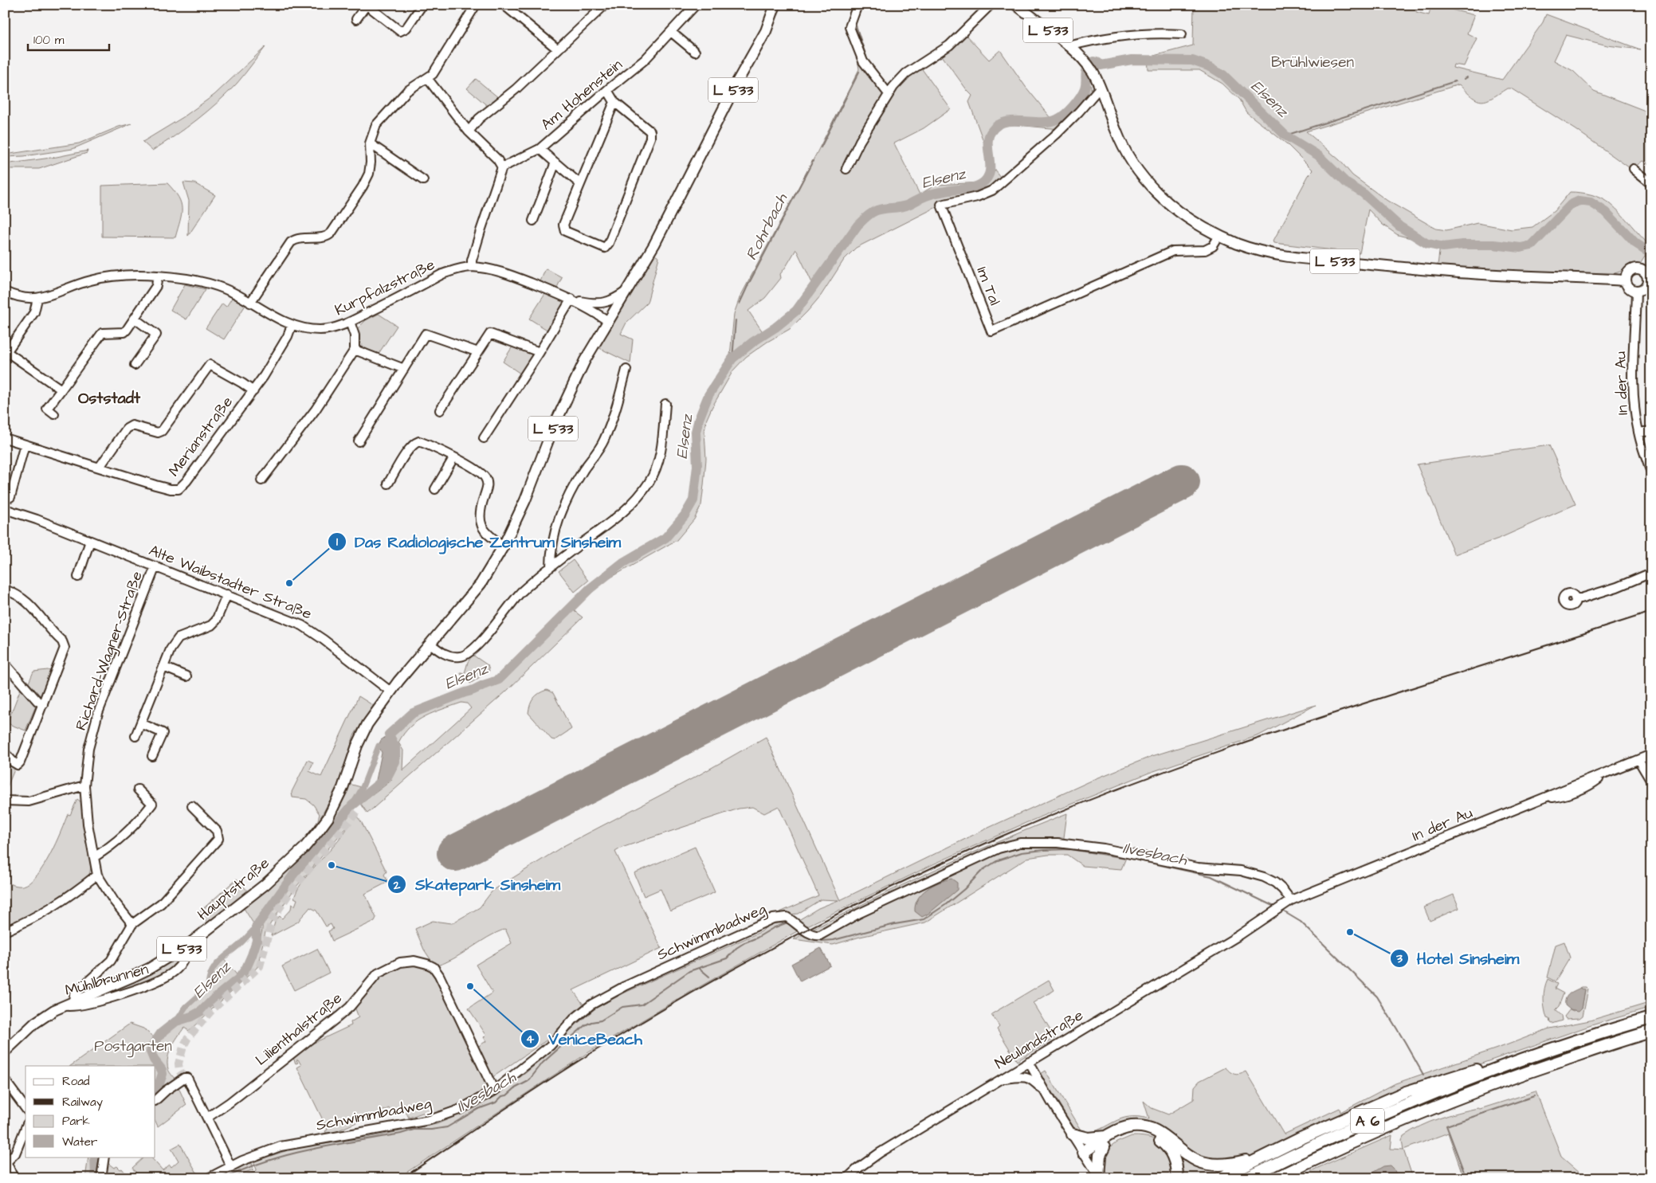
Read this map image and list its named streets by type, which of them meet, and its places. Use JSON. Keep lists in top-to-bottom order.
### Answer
{
  "streets": {
    "highway": ["A 6"],
    "main road": ["L 533", "Hauptstraße"],
    "street": [
      "Am Hohenstein",
      "Im Tal",
      "Kurpfalzstraße",
      "In der Au",
      "Merianstraße",
      "Alte Waibstadter Straße",
      "Richard-Wagner-Straße",
      "Schwimmbadweg",
      "Mühlbrunnen",
      "Lilienthalstraße",
      "Neulandstraße"
    ]
  },
  "crossings": [
    ["L 533", "Im Tal"],
    ["L 533", "Kurpfalzstraße"],
    ["L 533", "In der Au"],
    ["L 533", "Alte Waibstadter Straße"],
    ["L 533", "Hauptstraße"],
    ["Kurpfalzstraße", "Merianstraße"],
    ["In der Au", "Schwimmbadweg"],
    ["In der Au", "Neulandstraße"],
    ["Alte Waibstadter Straße", "Richard-Wagner-Straße"],
    ["Alte Waibstadter Straße", "Hauptstraße"],
    ["Hauptstraße", "Mühlbrunnen"],
    ["Schwimmbadweg", "Lilienthalstraße"]
  ],
  "districts": ["Oststadt"],
  "water": ["Elsenz", "Rohrbach", "Ilvesbach"],
  "parks": ["Brühlwiesen", "Postgarten"],
  "places": [
    "Das Radiologische Zentrum Sinsheim",
    "Skatepark Sinsheim",
    "Hotel Sinsheim",
    "VeniceBeach"
  ],
  "legend": [
    "Road",
    "Railway",
    "Park",
    "Water"
  ],
  "scale_bar": "100 m"
}
